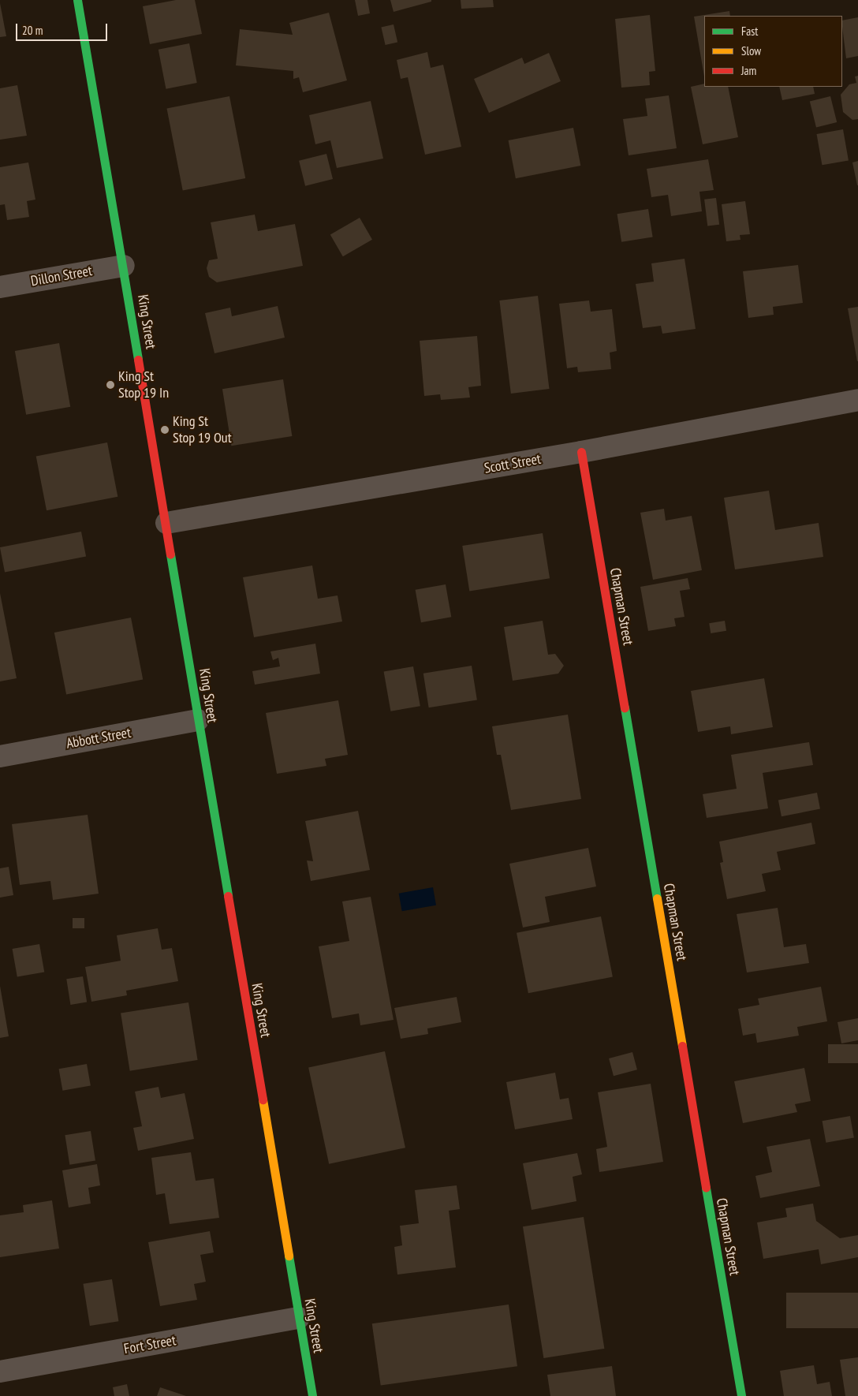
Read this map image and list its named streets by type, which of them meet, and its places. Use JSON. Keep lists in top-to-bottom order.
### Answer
{
  "streets": {
    "street": [
      "Dillon Street",
      "King Street",
      "Scott Street",
      "Chapman Street",
      "Abbott Street",
      "Fort Street"
    ]
  },
  "crossings": [
    ["Dillon Street", "King Street"],
    ["King Street", "Scott Street"],
    ["King Street", "Abbott Street"],
    ["King Street", "Fort Street"],
    ["Scott Street", "Chapman Street"]
  ],
  "places": ["King St Stop 19 In", "King St Stop 19 Out"],
  "legend": ["Fast", "Slow", "Jam"],
  "scale_bar": "20 m"
}
